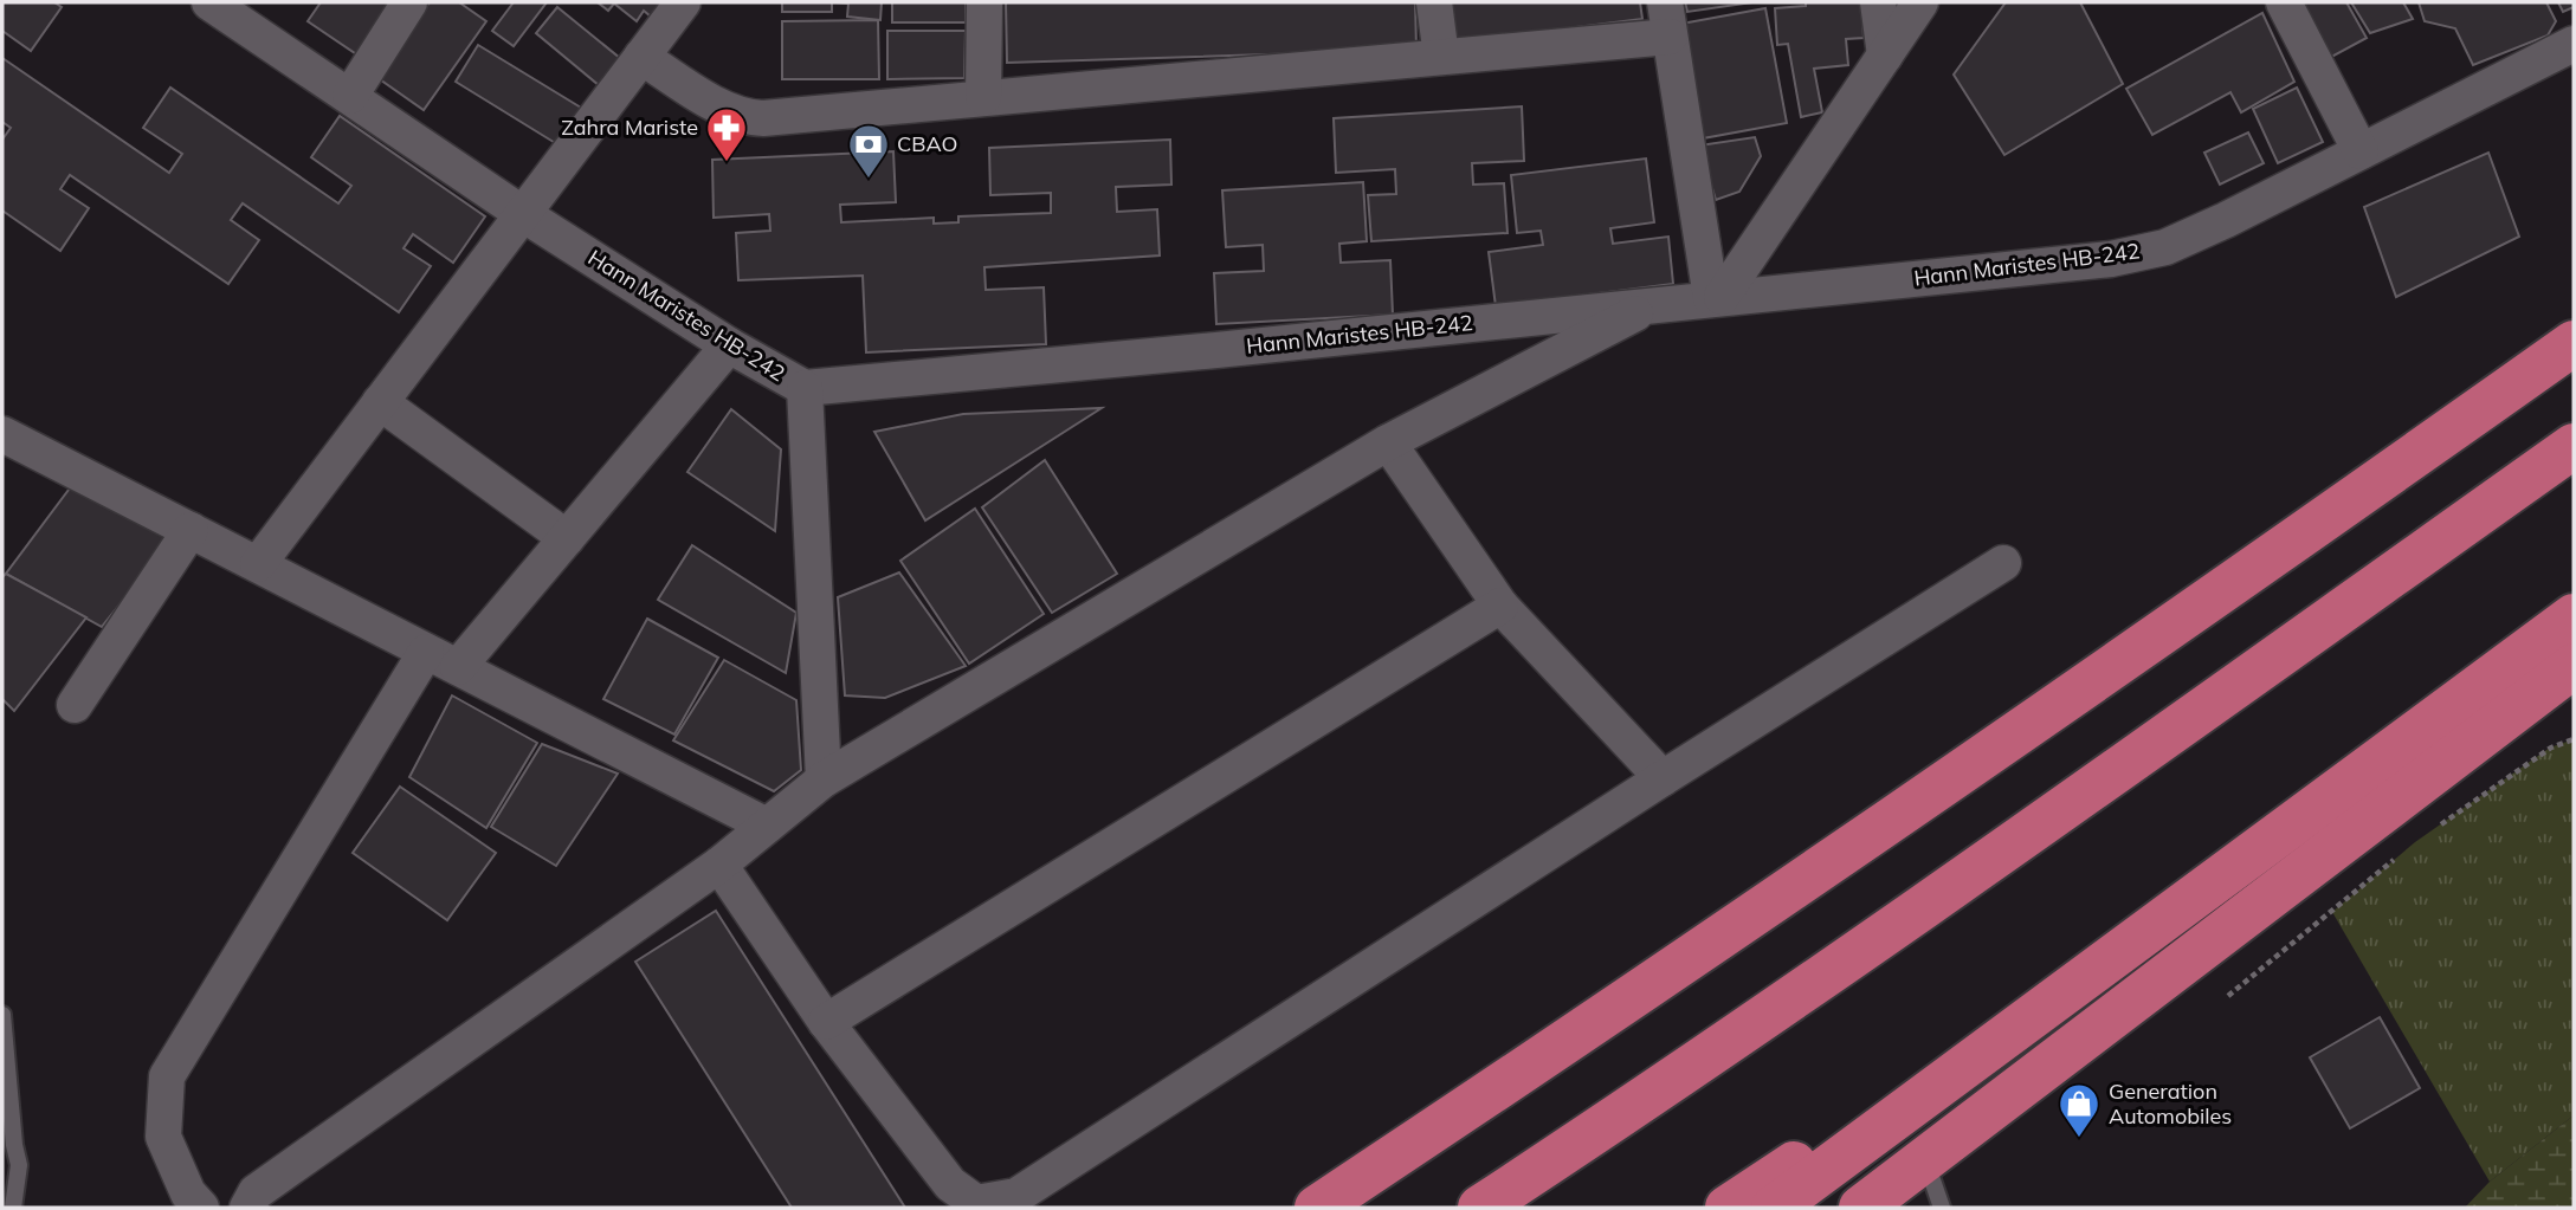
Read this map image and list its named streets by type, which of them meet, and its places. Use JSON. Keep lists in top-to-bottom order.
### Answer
{
  "streets": {
    "street": ["Hann Maristes HB-242"]
  },
  "places": {
    "pharmacy": ["Zahra Mariste"],
    "bank": ["CBAO"],
    "shop": ["Generation Automobiles"]
  }
}
